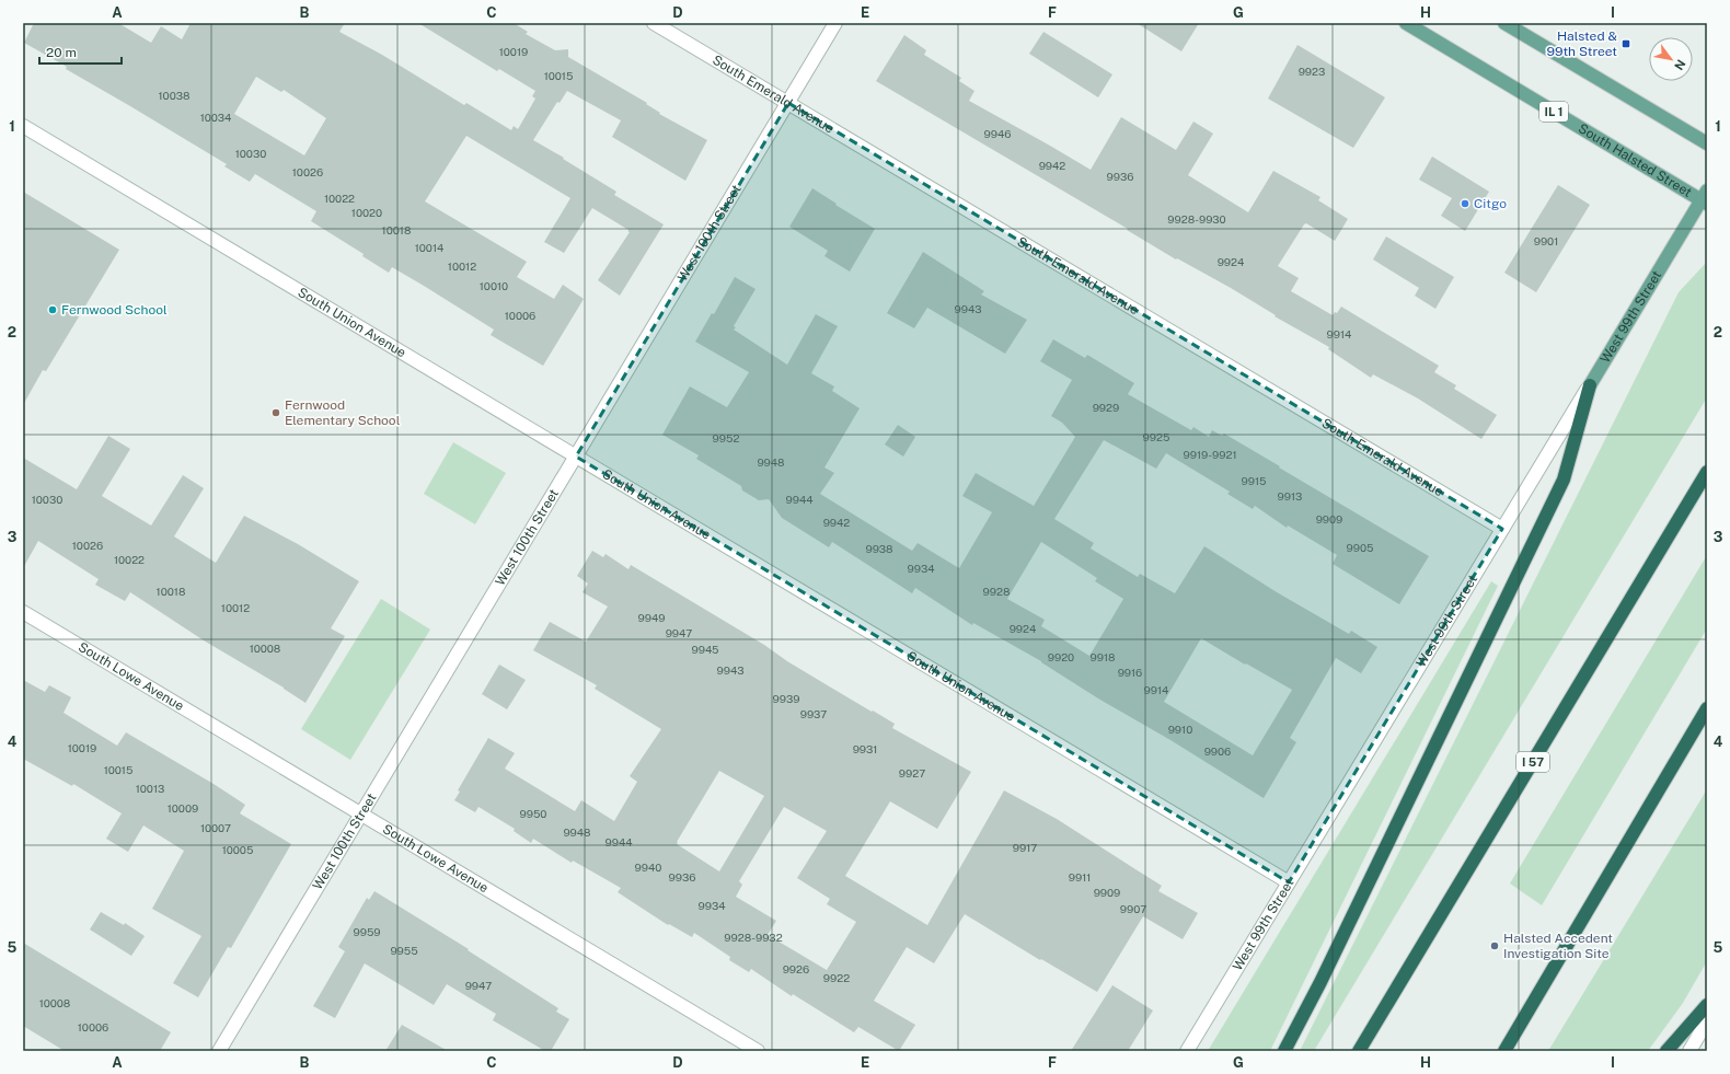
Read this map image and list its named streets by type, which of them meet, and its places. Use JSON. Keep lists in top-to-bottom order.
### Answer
{
  "streets": {
    "highway": ["I 57"],
    "main road": ["IL 1", "South Halsted Street", "West 99th Street"],
    "street": [
      "South Emerald Avenue",
      "West 100th Street",
      "South Union Avenue",
      "South Lowe Avenue"
    ]
  },
  "crossings": [
    ["South Emerald Avenue", "West 100th Street"],
    ["South Emerald Avenue", "West 99th Street"],
    ["South Halsted Street", "West 99th Street"],
    ["West 100th Street", "South Union Avenue"],
    ["West 100th Street", "South Lowe Avenue"],
    ["West 99th Street", "South Union Avenue"]
  ],
  "places": {
    "transit": ["Halsted & 99th Street"],
    "other": [
      "Citgo",
      "Fernwood School",
      "Fernwood Elementary School",
      "Halsted Accedent Investigation Site"
    ]
  },
  "house_numbers": [
    "10019",
    "9923",
    "10015",
    "10038",
    "10034",
    "9946",
    "10030",
    "9942",
    "10026",
    "9936",
    "10022",
    "10020",
    "9928-9930",
    "10018",
    "9901",
    "10014",
    "9924",
    "10012",
    "10010",
    "9943",
    "10006",
    "9914",
    "9929",
    "9925",
    "9952",
    "9919-9921",
    "9948",
    "9915",
    "9913",
    "10030",
    "9944",
    "9909",
    "9942",
    "10026",
    "9905",
    "9938",
    "10022",
    "9934",
    "10018",
    "9928",
    "10012",
    "9949",
    "9924",
    "9947",
    "10008",
    "9945",
    "9920",
    "9918",
    "9943",
    "9916",
    "9914",
    "9939",
    "9937",
    "9910",
    "10019",
    "9931",
    "9906",
    "10015",
    "9927",
    "10013",
    "10009",
    "9950",
    "10007",
    "9948",
    "9944",
    "9917",
    "10005",
    "9940",
    "9936",
    "9911",
    "9909",
    "9934",
    "9907",
    "9959",
    "9928-9932",
    "9955",
    "9926",
    "9922",
    "9947",
    "10008",
    "10006"
  ],
  "scale_bar": "20 m",
  "north": "bottom right",
  "grid": {
    "columns": [
      "A",
      "B",
      "C",
      "D",
      "E",
      "F",
      "G",
      "H",
      "I"
    ],
    "rows": [
      "1",
      "2",
      "3",
      "4",
      "5"
    ]
  }
}
